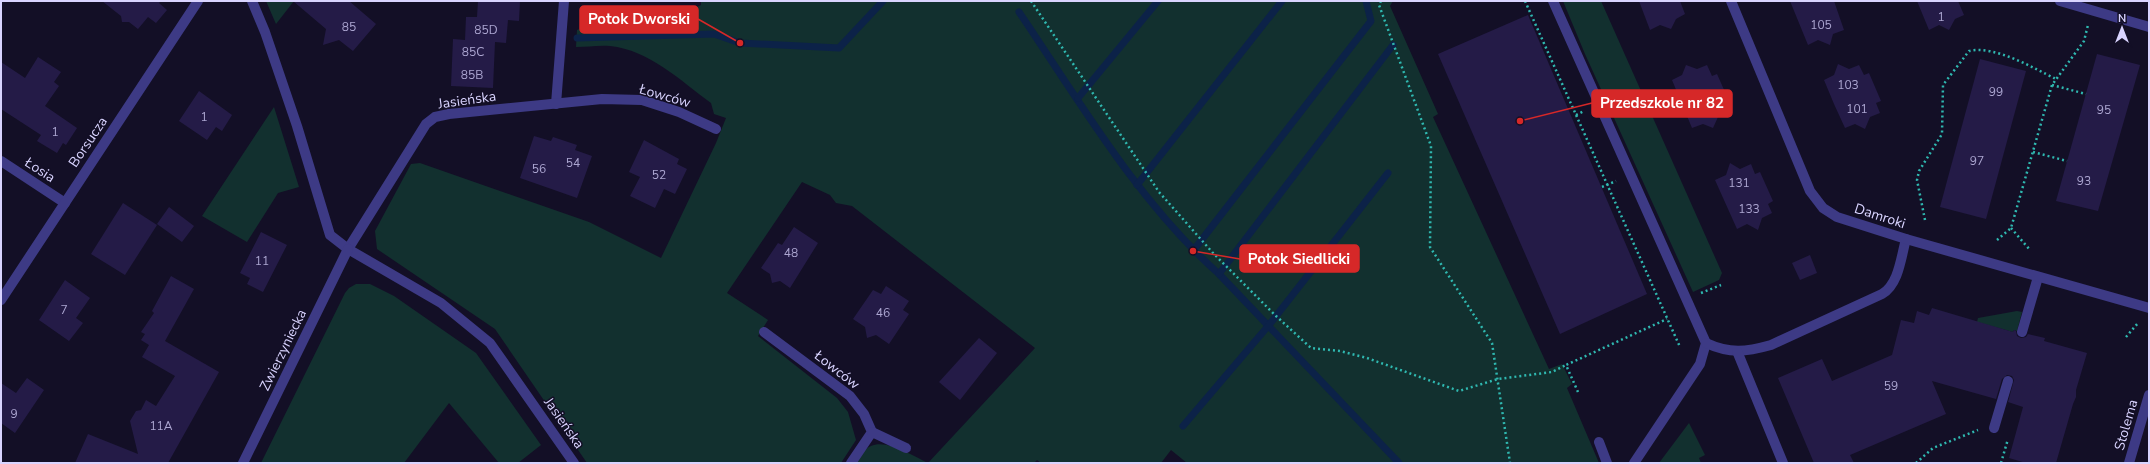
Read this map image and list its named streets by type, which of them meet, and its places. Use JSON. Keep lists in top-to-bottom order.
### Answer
{
  "streets": {
    "street": [
      "Łowców",
      "Jasieńska",
      "Borsucza",
      "Łosia",
      "Damroki",
      "Zwierzyniecka",
      "Stolema"
    ]
  },
  "crossings": [
    ["Łowców", "Jasieńska"],
    ["Jasieńska", "Zwierzyniecka"],
    ["Borsucza", "Łosia"]
  ],
  "places": ["Potok Dworski", "Przedszkole nr 82", "Potok Siedlicki"],
  "house_numbers": [
    "1",
    "105",
    "85",
    "85D",
    "85C",
    "85B",
    "103",
    "99",
    "101",
    "95",
    "1",
    "1",
    "97",
    "54",
    "56",
    "52",
    "93",
    "131",
    "133",
    "48",
    "11",
    "7",
    "46",
    "59",
    "9",
    "11A"
  ],
  "north": "top"
}
